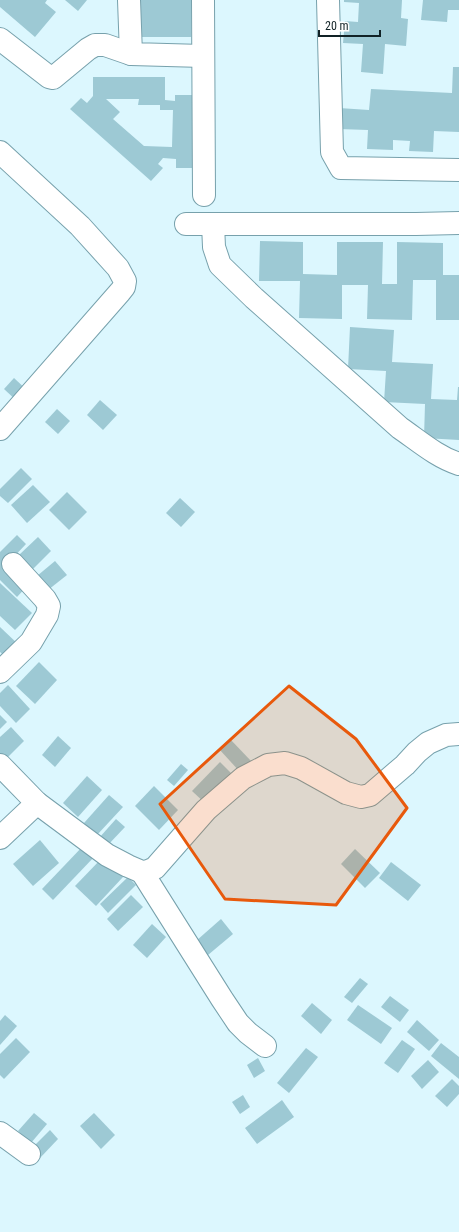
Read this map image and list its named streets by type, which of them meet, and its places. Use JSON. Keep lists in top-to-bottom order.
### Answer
{
  "scale_bar": "20 m"
}
